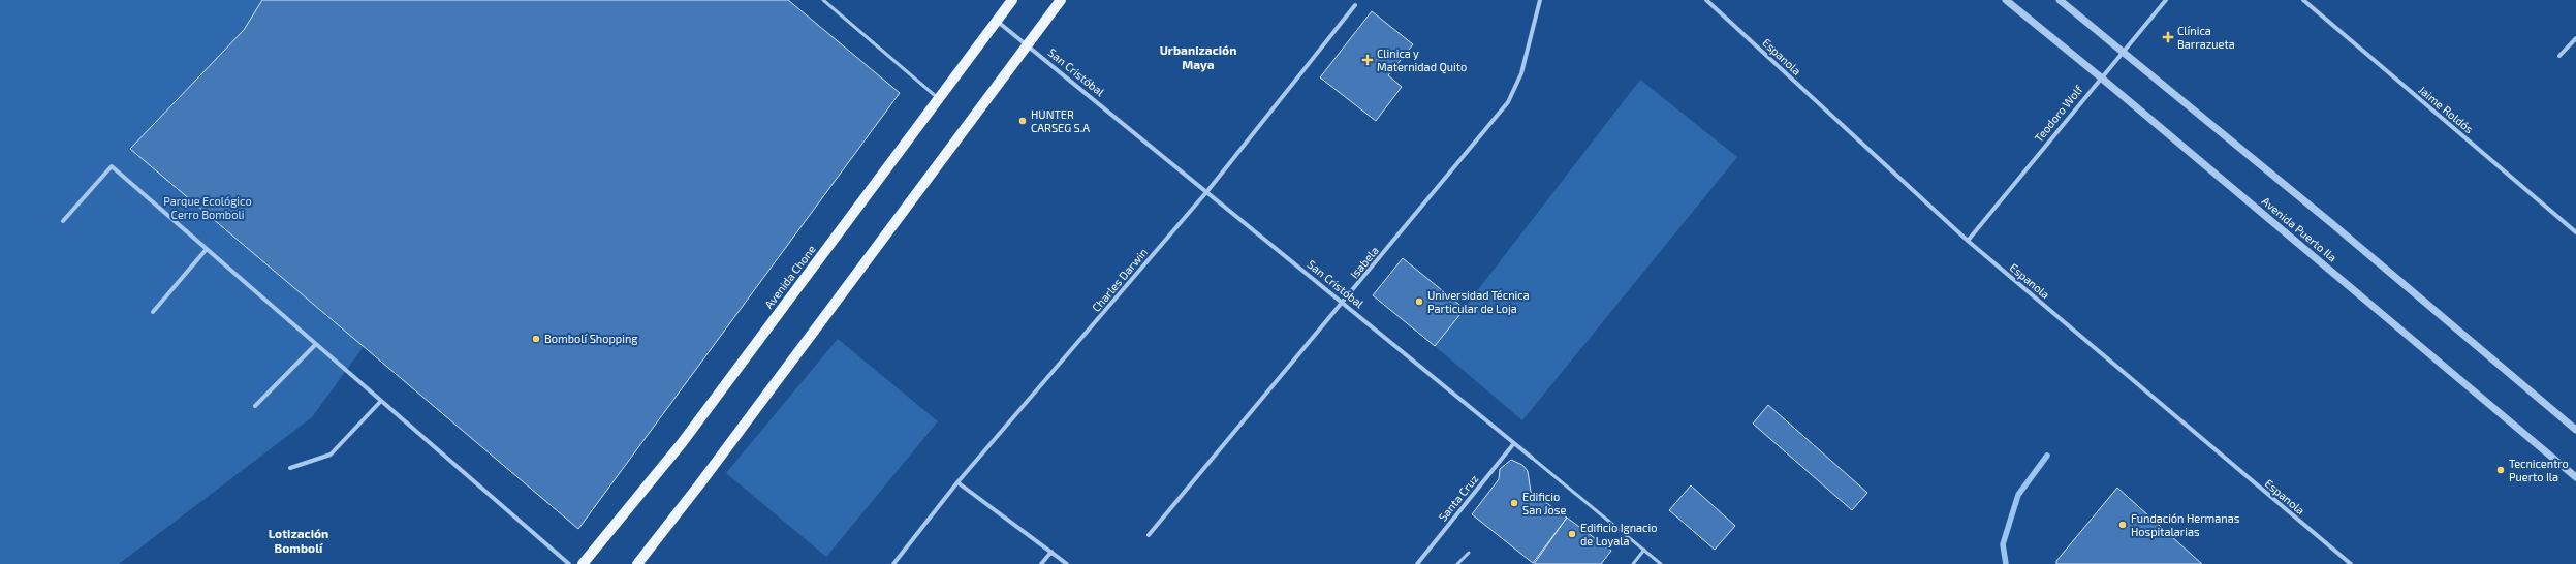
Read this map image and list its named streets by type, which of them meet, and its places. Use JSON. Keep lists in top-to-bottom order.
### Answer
{
  "streets": {
    "main road": ["Avenida Chone"],
    "street": [
      "Espanola",
      "San Cristóbal",
      "Jaime Roldós",
      "Teodoro Wolf",
      "Avenida Puerto Ila",
      "Isabela",
      "Charles Darwin",
      "Santa Cruz"
    ]
  },
  "crossings": [
    ["Espanola", "Teodoro Wolf"],
    ["San Cristóbal", "Isabela"],
    ["San Cristóbal", "Avenida Chone"],
    ["San Cristóbal", "Charles Darwin"],
    ["San Cristóbal", "Santa Cruz"],
    ["Teodoro Wolf", "Avenida Puerto Ila"]
  ],
  "districts": ["Urbanización Maya", "Lotización Bombolí"],
  "parks": ["Parque Ecológico Cerro Bomboli"],
  "places": {
    "health": ["Clínica Barrazueta", "Clinica y Maternidad Quito"],
    "other": [
      "HUNTER CARSEG S.A",
      "Universidad Técnica Particular de Loja",
      "Bombolí Shopping",
      "Tecnicentro Puerto Ila",
      "Edificio San Jose",
      "Fundación Hermanas Hospitalarias",
      "Edificio Ignacio de Loyala"
    ]
  }
}
